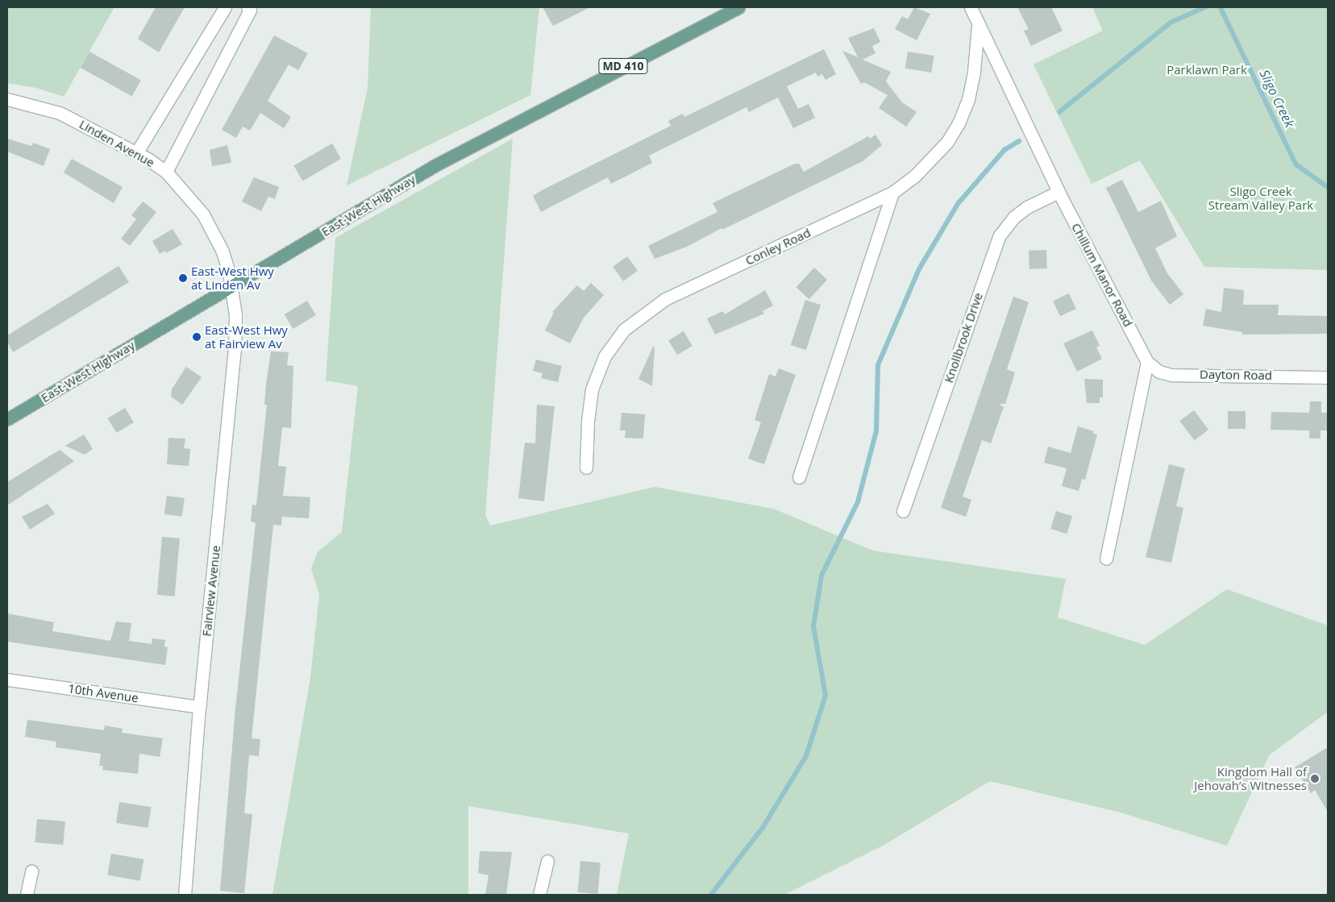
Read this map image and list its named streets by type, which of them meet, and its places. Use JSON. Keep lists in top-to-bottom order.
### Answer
{
  "streets": {
    "main road": ["MD 410", "East-West Highway"],
    "street": [
      "Linden Avenue",
      "Conley Road",
      "Chillum Manor Road",
      "Knollbrook Drive",
      "Dayton Road",
      "Fairview Avenue",
      "10th Avenue"
    ]
  },
  "crossings": [
    ["Linden Avenue", "East-West Highway"],
    ["Linden Avenue", "Fairview Avenue"],
    ["East-West Highway", "Fairview Avenue"],
    ["Conley Road", "Chillum Manor Road"],
    ["Chillum Manor Road", "Knollbrook Drive"],
    ["Chillum Manor Road", "Dayton Road"],
    ["Fairview Avenue", "10th Avenue"]
  ],
  "water": ["Sligo Creek"],
  "parks": ["Parklawn Park", "Sligo Creek Stream Valley Park"],
  "places": ["East-West Hwy at Linden Av", "East-West Hwy at Fairview Av", "Kingdom Hall of Jehovah’s Witnesses"]
}
